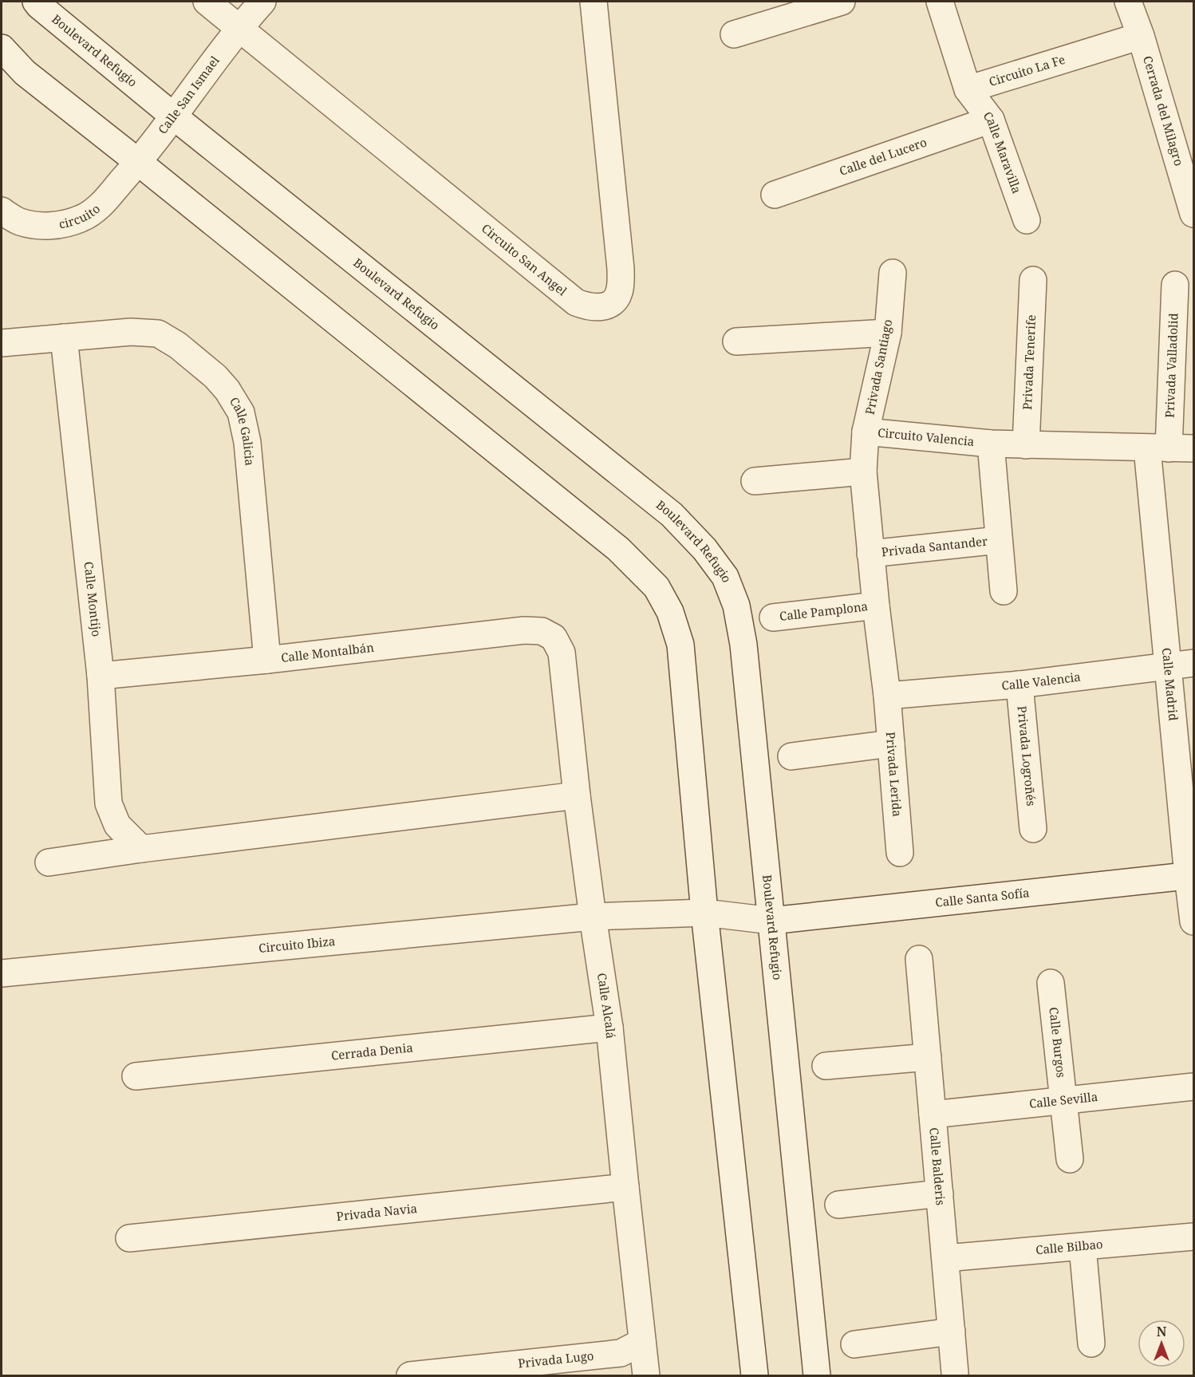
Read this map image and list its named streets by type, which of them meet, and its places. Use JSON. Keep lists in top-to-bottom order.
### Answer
{
  "streets": {
    "street": [
      "Boulevard Refugio",
      "Circuito La Fe",
      "Calle San Ismael",
      "Cerrada del Milagro",
      "Calle Maravilla",
      "Calle del Lucero",
      "circuito",
      "Circuito San Angel",
      "Privada Tenerife",
      "Privada Valladolid",
      "Privada Santiago",
      "Calle Galicia",
      "Circuito Valencia",
      "Privada Santander",
      "Calle Montijo",
      "Calle Pamplona",
      "Calle Montalbán",
      "Calle Valencia",
      "Calle Madrid",
      "Privada Logroñés",
      "Privada Lerida",
      "Calle Santa Sofía",
      "Circuito Ibiza",
      "Calle Alcalá",
      "Calle Burgos",
      "Cerrada Denia",
      "Calle Sevilla",
      "Calle Balderis",
      "Privada Navia",
      "Calle Bilbao",
      "Privada Lugo"
    ]
  },
  "crossings": [
    ["Boulevard Refugio", "Calle San Ismael"],
    ["Boulevard Refugio", "Calle Santa Sofía"],
    ["Circuito La Fe", "Cerrada del Milagro"],
    ["Circuito La Fe", "Calle Maravilla"],
    ["Calle San Ismael", "circuito"],
    ["Calle San Ismael", "Circuito San Angel"],
    ["Calle Maravilla", "Calle del Lucero"],
    ["Privada Tenerife", "Circuito Valencia"],
    ["Privada Valladolid", "Circuito Valencia"],
    ["Privada Valladolid", "Calle Madrid"],
    ["Privada Santiago", "Circuito Valencia"],
    ["Calle Galicia", "Calle Montijo"],
    ["Calle Galicia", "Calle Montalbán"],
    ["Circuito Valencia", "Privada Santander"],
    ["Circuito Valencia", "Calle Pamplona"],
    ["Circuito Valencia", "Calle Valencia"],
    ["Circuito Valencia", "Calle Madrid"],
    ["Circuito Valencia", "Privada Lerida"],
    ["Calle Montijo", "Calle Montalbán"],
    ["Calle Montalbán", "Calle Alcalá"],
    ["Calle Valencia", "Calle Madrid"],
    ["Calle Valencia", "Privada Logroñés"],
    ["Calle Valencia", "Privada Lerida"],
    ["Calle Madrid", "Calle Santa Sofía"],
    ["Calle Santa Sofía", "Circuito Ibiza"],
    ["Circuito Ibiza", "Calle Alcalá"],
    ["Calle Alcalá", "Cerrada Denia"],
    ["Calle Alcalá", "Privada Navia"],
    ["Calle Alcalá", "Privada Lugo"],
    ["Calle Burgos", "Calle Sevilla"],
    ["Calle Sevilla", "Calle Balderis"],
    ["Calle Balderis", "Calle Bilbao"]
  ],
  "north": "top"
}
